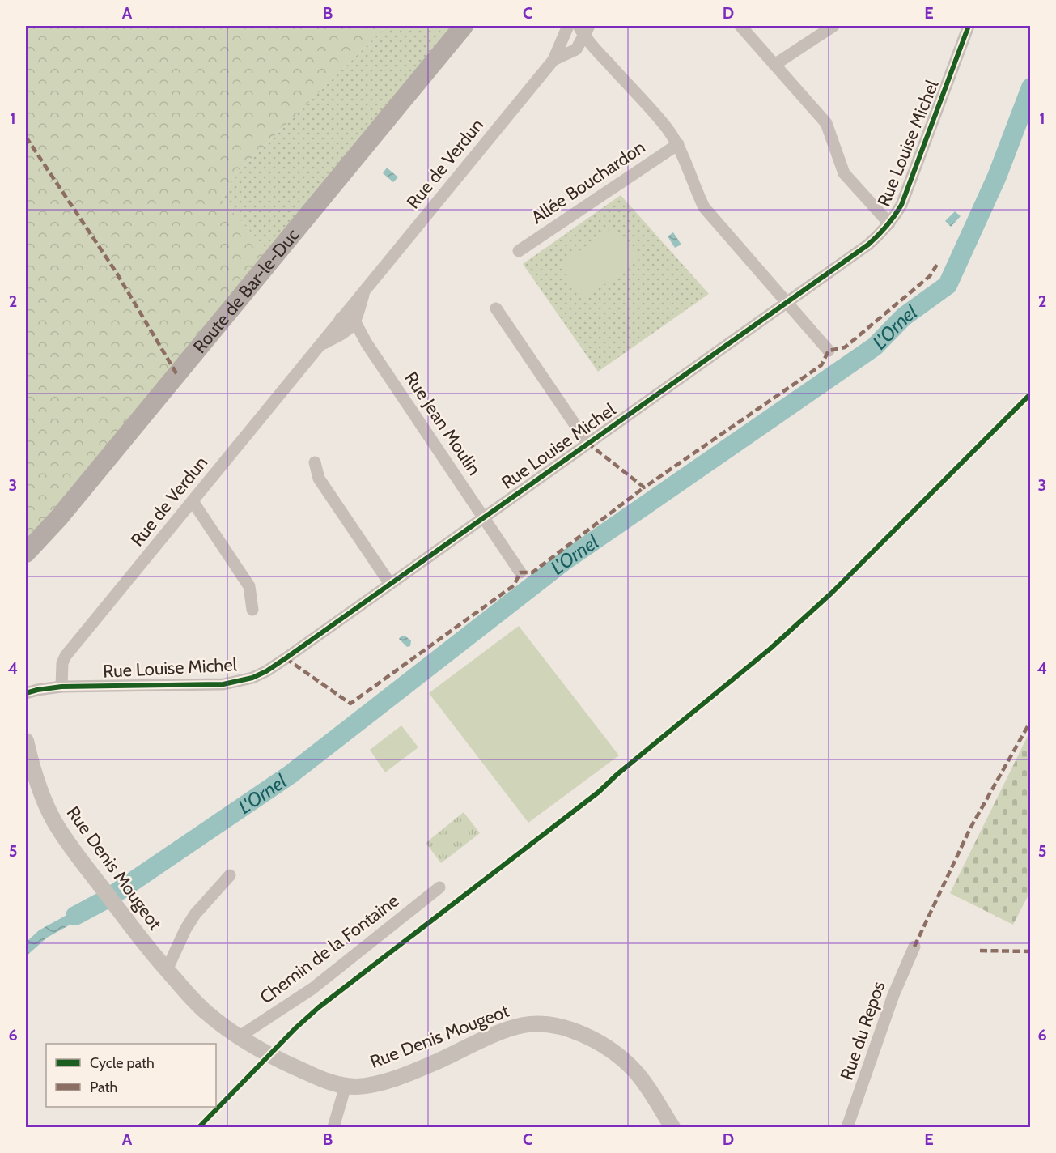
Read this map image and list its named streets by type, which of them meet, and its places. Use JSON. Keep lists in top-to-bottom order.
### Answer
{
  "streets": {
    "main road": ["Route de Bar-le-Duc"],
    "street": [
      "Rue Louise Michel",
      "Rue de Verdun",
      "Allée Bouchardon",
      "Rue Jean Moulin",
      "Rue Denis Mougeot",
      "Chemin de la Fontaine",
      "Rue du Repos"
    ]
  },
  "crossings": [
    ["Rue Louise Michel", "Rue de Verdun"],
    ["Rue Louise Michel", "Rue Jean Moulin"],
    ["Rue de Verdun", "Rue Jean Moulin"],
    ["Rue Denis Mougeot", "Chemin de la Fontaine"]
  ],
  "water": ["L'Ornel"],
  "legend": ["Cycle path", "Path"],
  "grid": {
    "columns": [
      "A",
      "B",
      "C",
      "D",
      "E"
    ],
    "rows": [
      "1",
      "2",
      "3",
      "4",
      "5",
      "6"
    ]
  }
}
